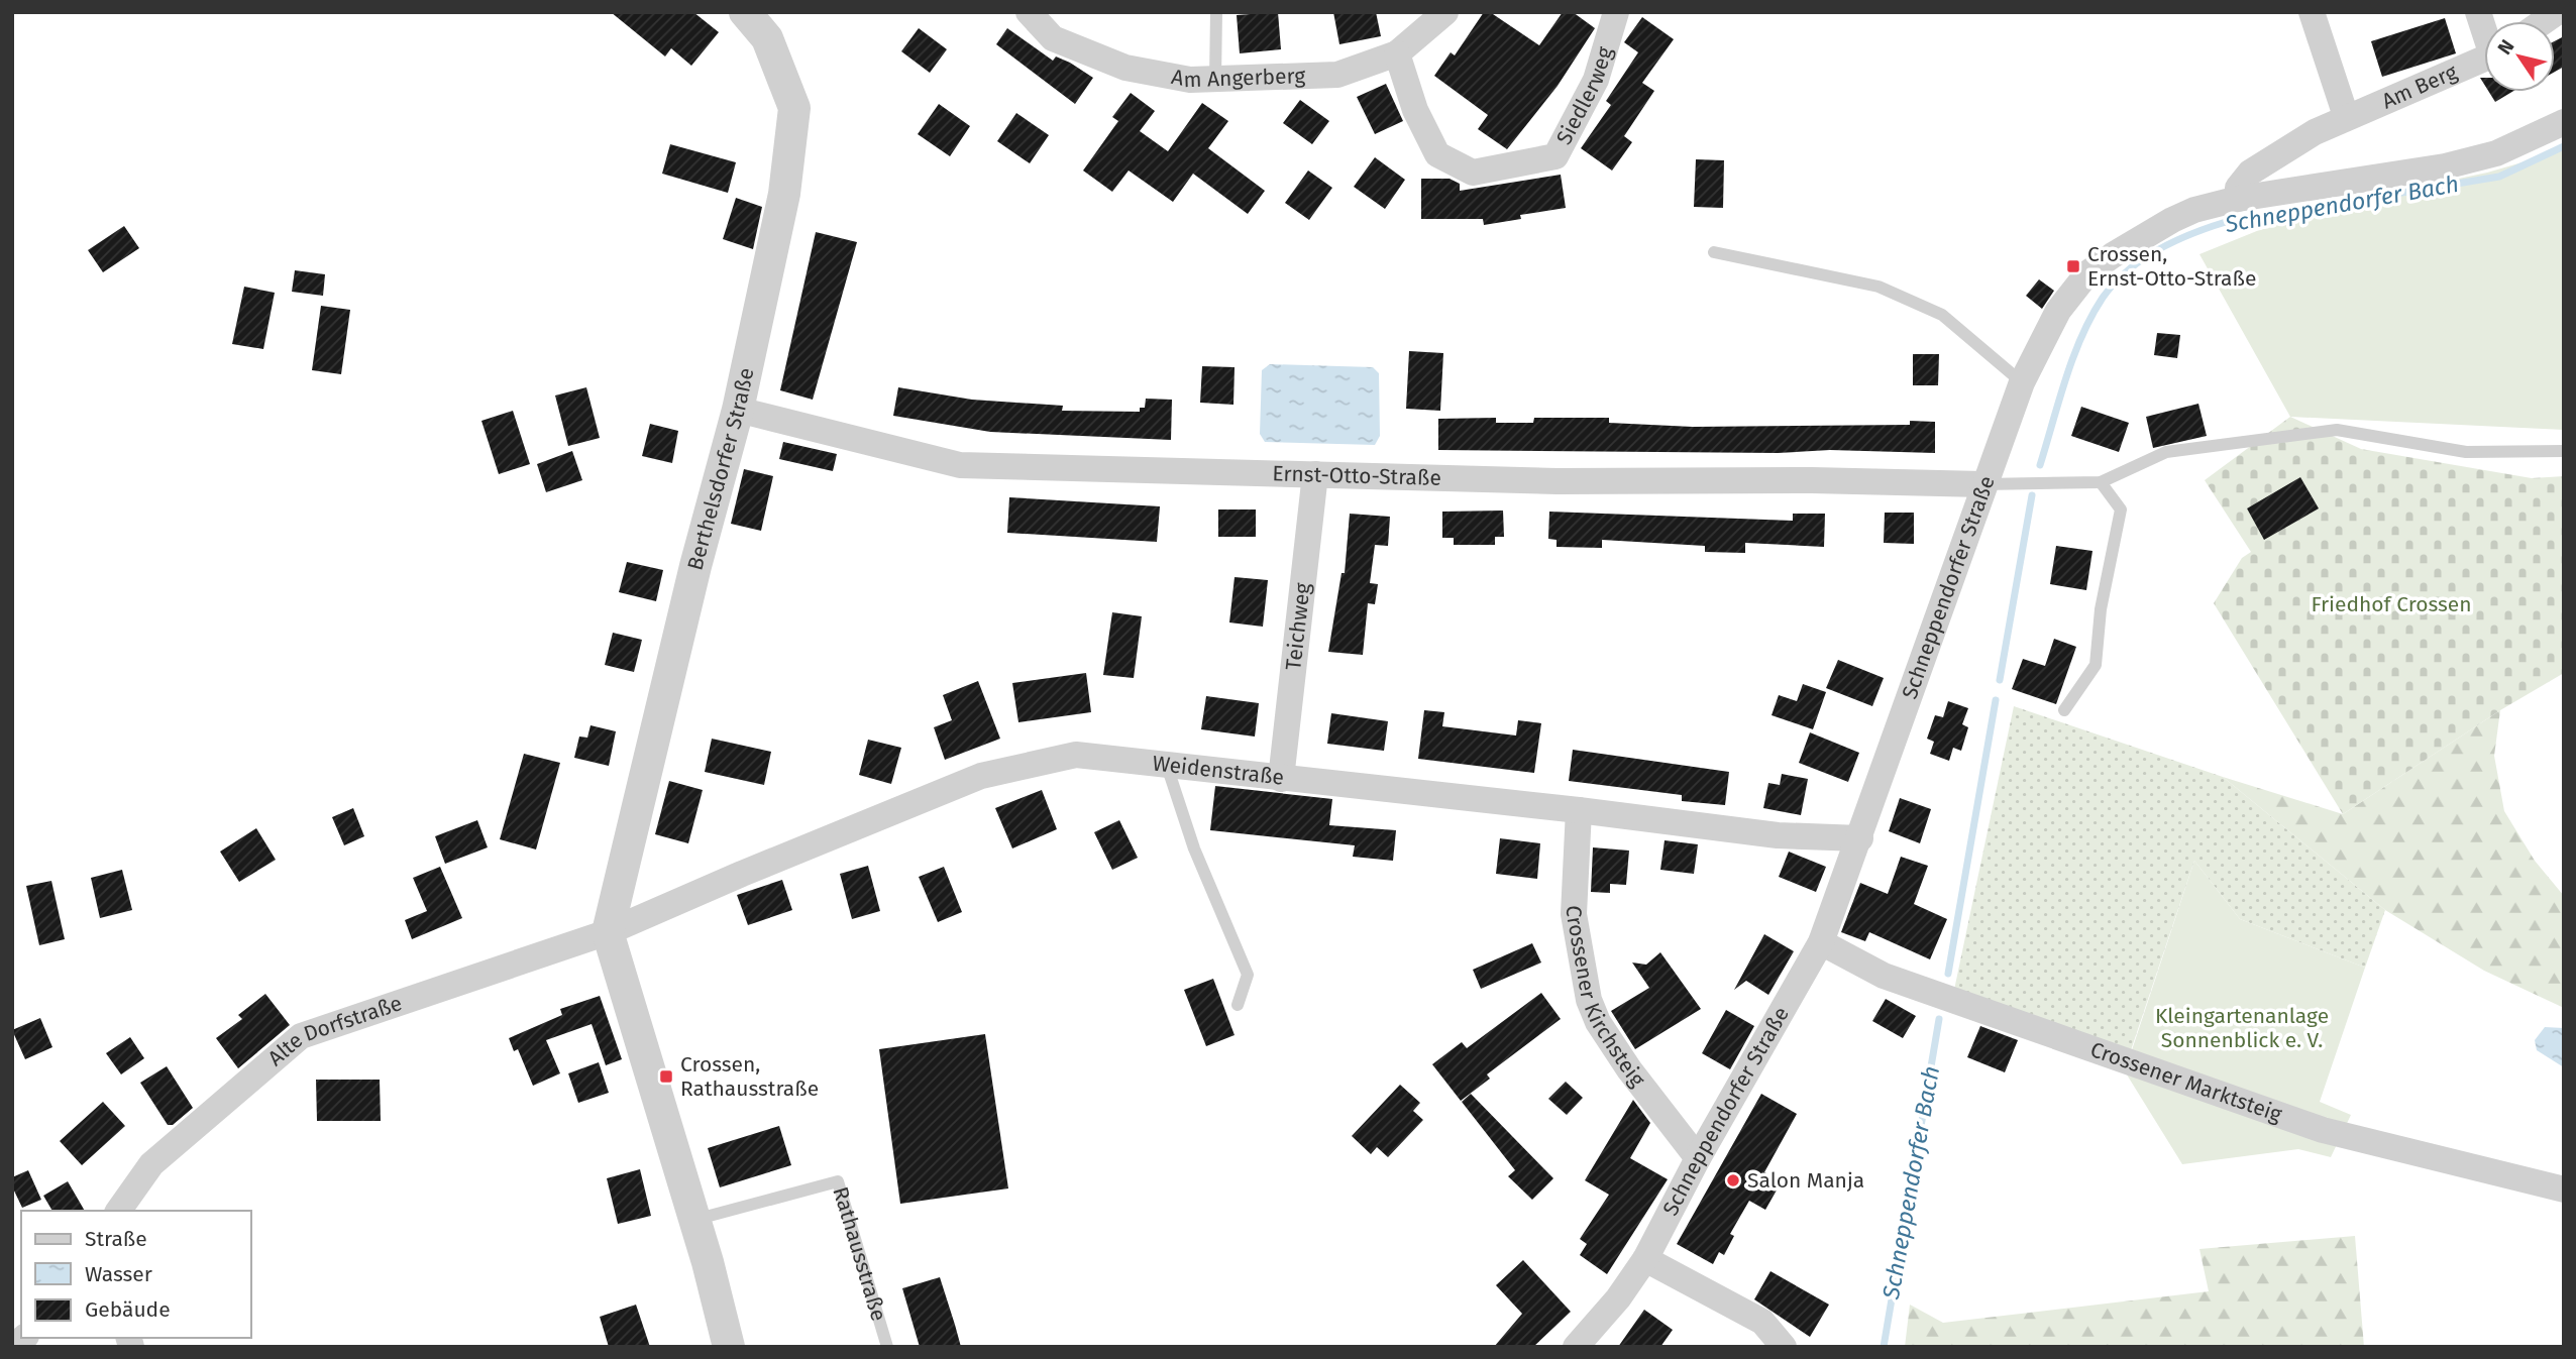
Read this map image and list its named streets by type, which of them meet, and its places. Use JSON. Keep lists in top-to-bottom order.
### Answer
{
  "streets": {
    "street": [
      "Am Angerberg",
      "Am Berg",
      "Siedlerweg",
      "Berthelsdorfer Straße",
      "Ernst-Otto-Straße",
      "Schneppendorfer Straße",
      "Teichweg",
      "Weidenstraße",
      "Crossener Kirchsteig",
      "Alte Dorfstraße",
      "Crossener Marktsteig"
    ],
    "lane": ["Rathausstraße"]
  },
  "crossings": [
    ["Am Angerberg", "Siedlerweg"],
    ["Am Berg", "Schneppendorfer Straße"],
    ["Berthelsdorfer Straße", "Ernst-Otto-Straße"],
    ["Berthelsdorfer Straße", "Weidenstraße"],
    ["Berthelsdorfer Straße", "Alte Dorfstraße"],
    ["Ernst-Otto-Straße", "Schneppendorfer Straße"],
    ["Ernst-Otto-Straße", "Teichweg"],
    ["Schneppendorfer Straße", "Weidenstraße"],
    ["Schneppendorfer Straße", "Crossener Kirchsteig"],
    ["Schneppendorfer Straße", "Crossener Marktsteig"],
    ["Teichweg", "Weidenstraße"],
    ["Weidenstraße", "Crossener Kirchsteig"],
    ["Weidenstraße", "Alte Dorfstraße"]
  ],
  "water": ["Schneppendorfer Bach"],
  "parks": ["Friedhof Crossen", "Kleingartenanlage Sonnenblick e. V."],
  "places": {
    "transit": ["Crossen, Ernst-Otto-Straße", "Crossen, Rathausstraße"],
    "other": ["Salon Manja"]
  },
  "legend": ["Straße", "Wasser", "Gebäude"],
  "north": "top left"
}
